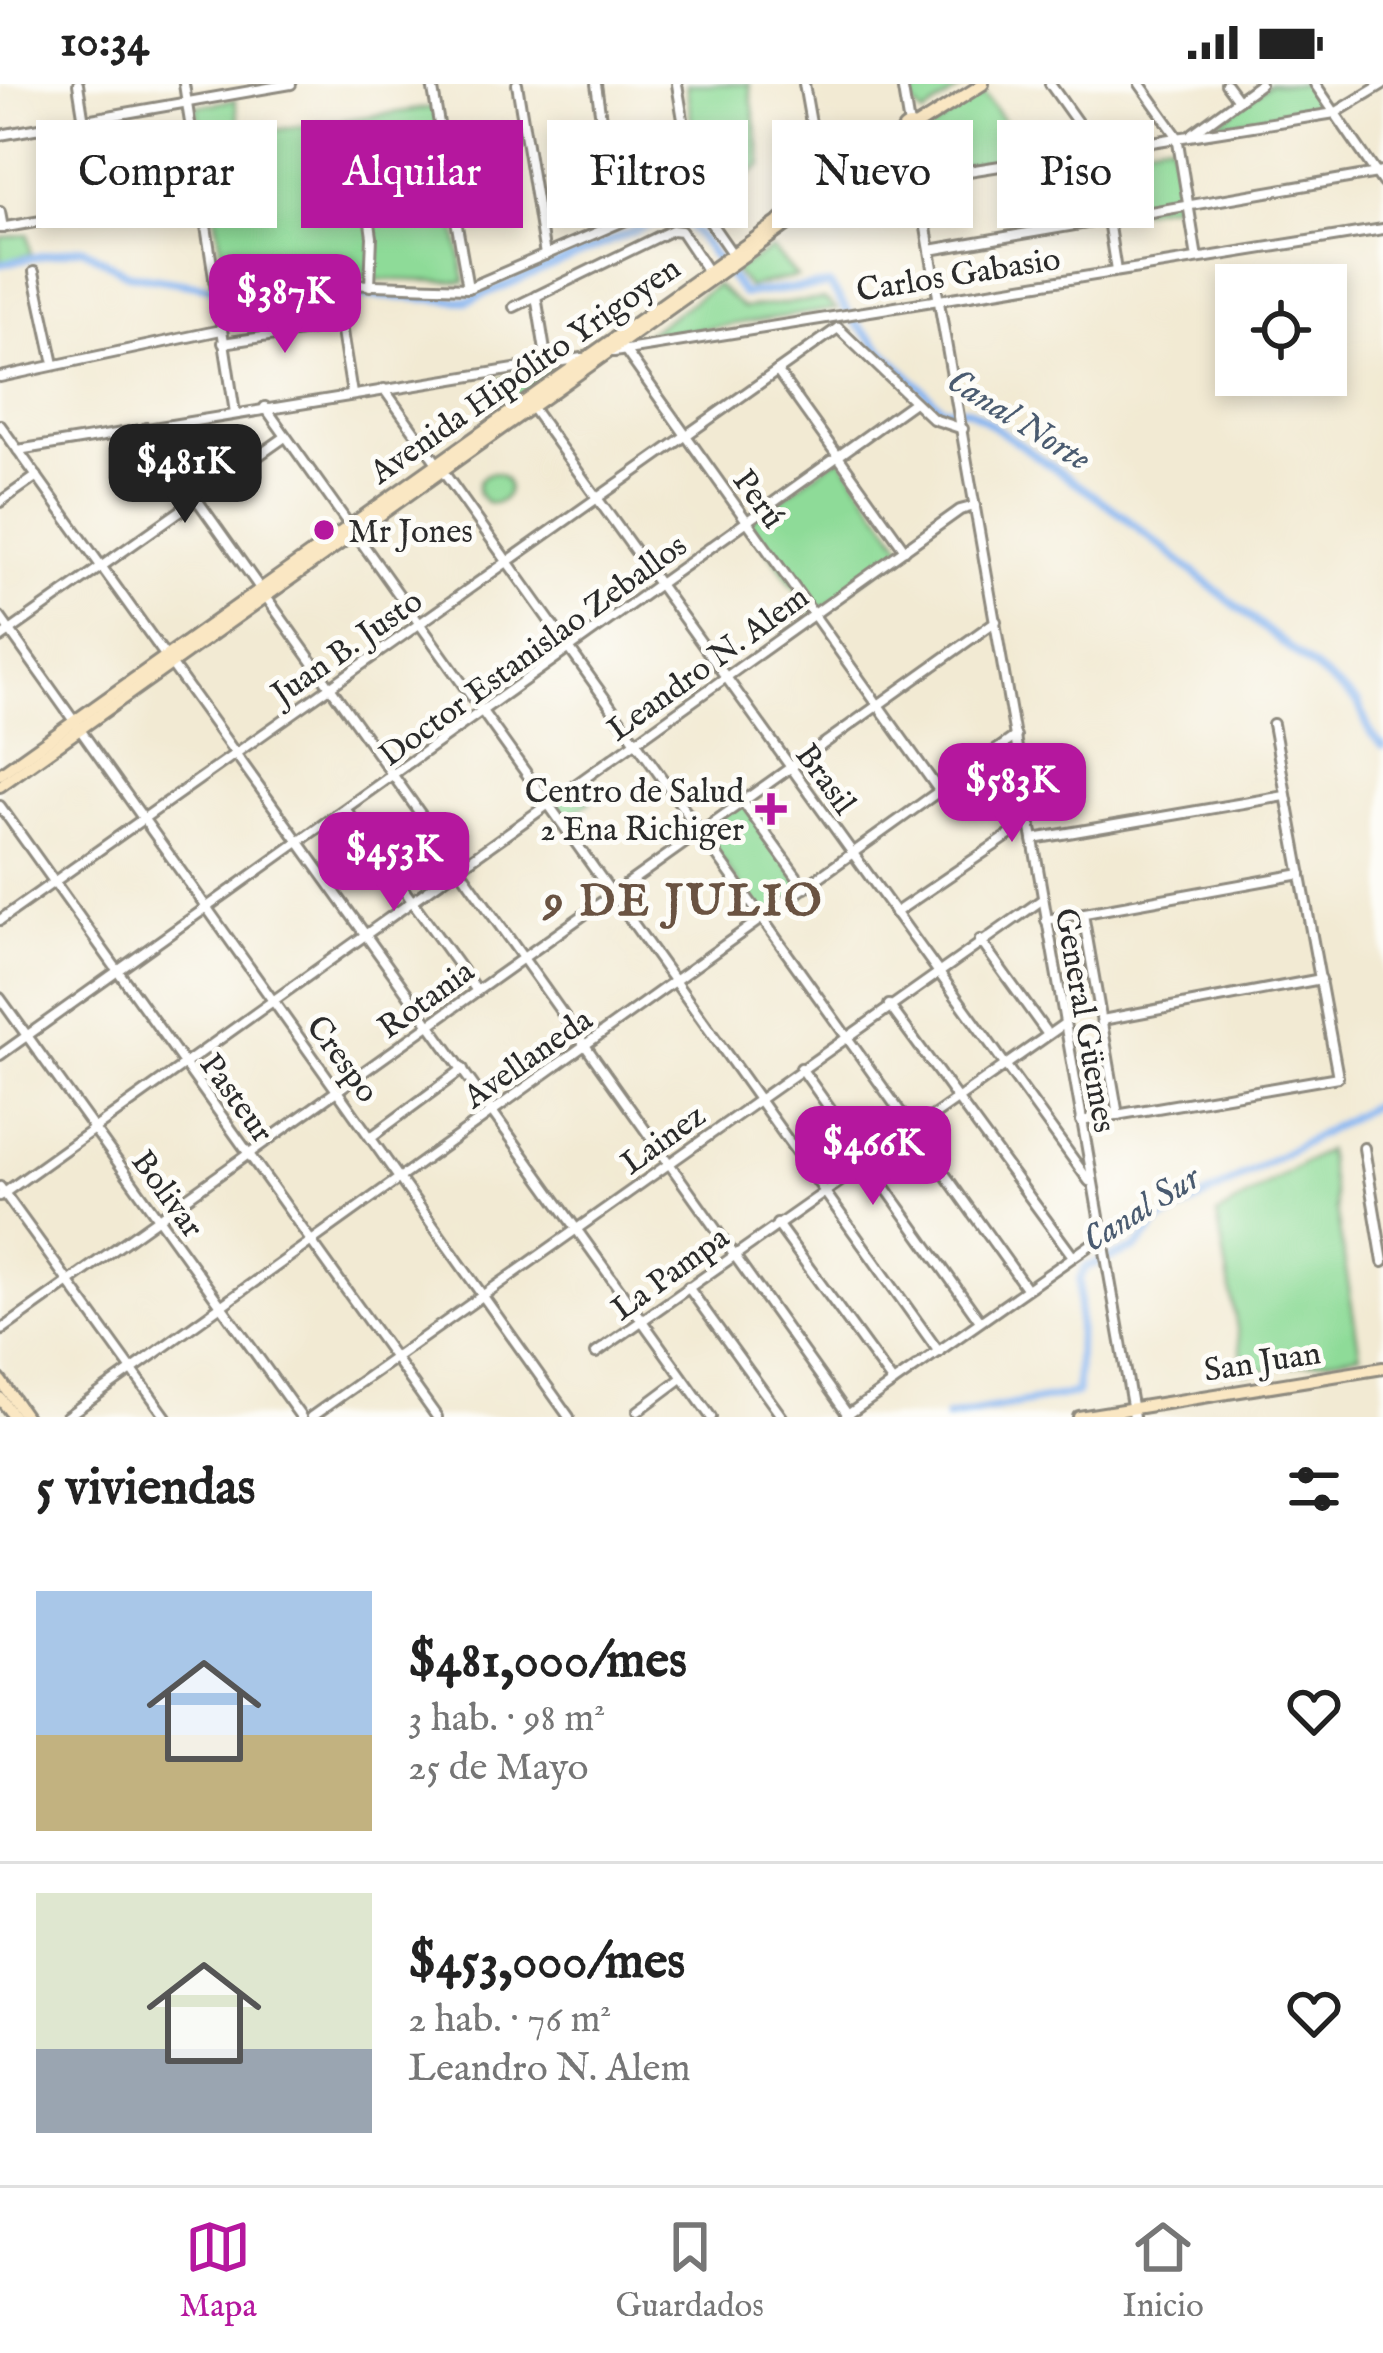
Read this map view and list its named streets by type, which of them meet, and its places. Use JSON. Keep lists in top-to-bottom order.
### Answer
{
  "streets": {
    "street": [
      "Carlos Gabasio",
      "Avenida Hipólito Yrigoyen",
      "Perú",
      "Juan B. Justo",
      "Doctor Estanislao Zeballos",
      "Leandro N. Alem",
      "Brasil",
      "Rotania",
      "General Güemes",
      "Avellaneda",
      "Crespo",
      "Pasteur",
      "Lainez",
      "Bolivar",
      "La Pampa",
      "San Juan"
    ]
  },
  "crossings": [
    ["Carlos Gabasio", "Avenida Hipólito Yrigoyen"],
    ["Carlos Gabasio", "Perú"],
    ["Carlos Gabasio", "Juan B. Justo"],
    ["Carlos Gabasio", "General Güemes"],
    ["Avenida Hipólito Yrigoyen", "Perú"],
    ["Avenida Hipólito Yrigoyen", "Brasil"],
    ["Avenida Hipólito Yrigoyen", "Crespo"],
    ["Perú", "Juan B. Justo"],
    ["Perú", "Doctor Estanislao Zeballos"],
    ["Perú", "Leandro N. Alem"],
    ["Perú", "Rotania"],
    ["Perú", "Avellaneda"],
    ["Juan B. Justo", "Brasil"],
    ["Juan B. Justo", "Crespo"],
    ["Juan B. Justo", "Pasteur"],
    ["Doctor Estanislao Zeballos", "Brasil"],
    ["Doctor Estanislao Zeballos", "Crespo"],
    ["Doctor Estanislao Zeballos", "Pasteur"],
    ["Doctor Estanislao Zeballos", "Bolivar"],
    ["Leandro N. Alem", "Brasil"],
    ["Leandro N. Alem", "General Güemes"],
    ["Leandro N. Alem", "Crespo"],
    ["Leandro N. Alem", "Pasteur"],
    ["Leandro N. Alem", "Bolivar"],
    ["Brasil", "Rotania"],
    ["Brasil", "General Güemes"],
    ["Brasil", "Avellaneda"],
    ["Brasil", "Lainez"],
    ["Brasil", "La Pampa"],
    ["Rotania", "General Güemes"],
    ["Rotania", "Crespo"],
    ["Rotania", "Pasteur"],
    ["Rotania", "Bolivar"],
    ["General Güemes", "Avellaneda"],
    ["General Güemes", "Lainez"],
    ["General Güemes", "La Pampa"],
    ["General Güemes", "San Juan"],
    ["Avellaneda", "Crespo"],
    ["Avellaneda", "Pasteur"],
    ["Avellaneda", "Bolivar"],
    ["Crespo", "Lainez"],
    ["Pasteur", "Lainez"]
  ],
  "districts": ["9 DE JULIO"],
  "water": ["Canal Norte", "Canal Sur"],
  "places": {
    "other": ["Mr Jones"],
    "health": ["Centro de Salud 2 Ena Richiger"]
  },
  "page": {
    "status": "10:34",
    "chip": [
      "Comprar",
      "Alquilar",
      "Filtros",
      "Nuevo",
      "Piso"
    ],
    "price": [
      "$387K",
      "$481K",
      "$583K",
      "$453K",
      "$466K"
    ],
    "heading": "5 viviendas",
    "list": [
      {
        "name": "$481,000/mes",
        "note": "3 hab. · 98 m² · 25 de Mayo"
      },
      {
        "name": "$453,000/mes",
        "note": "2 hab. · 76 m² · Leandro N. Alem"
      }
    ],
    "tabs": ["Mapa", "Guardados", "Inicio"]
  }
}
